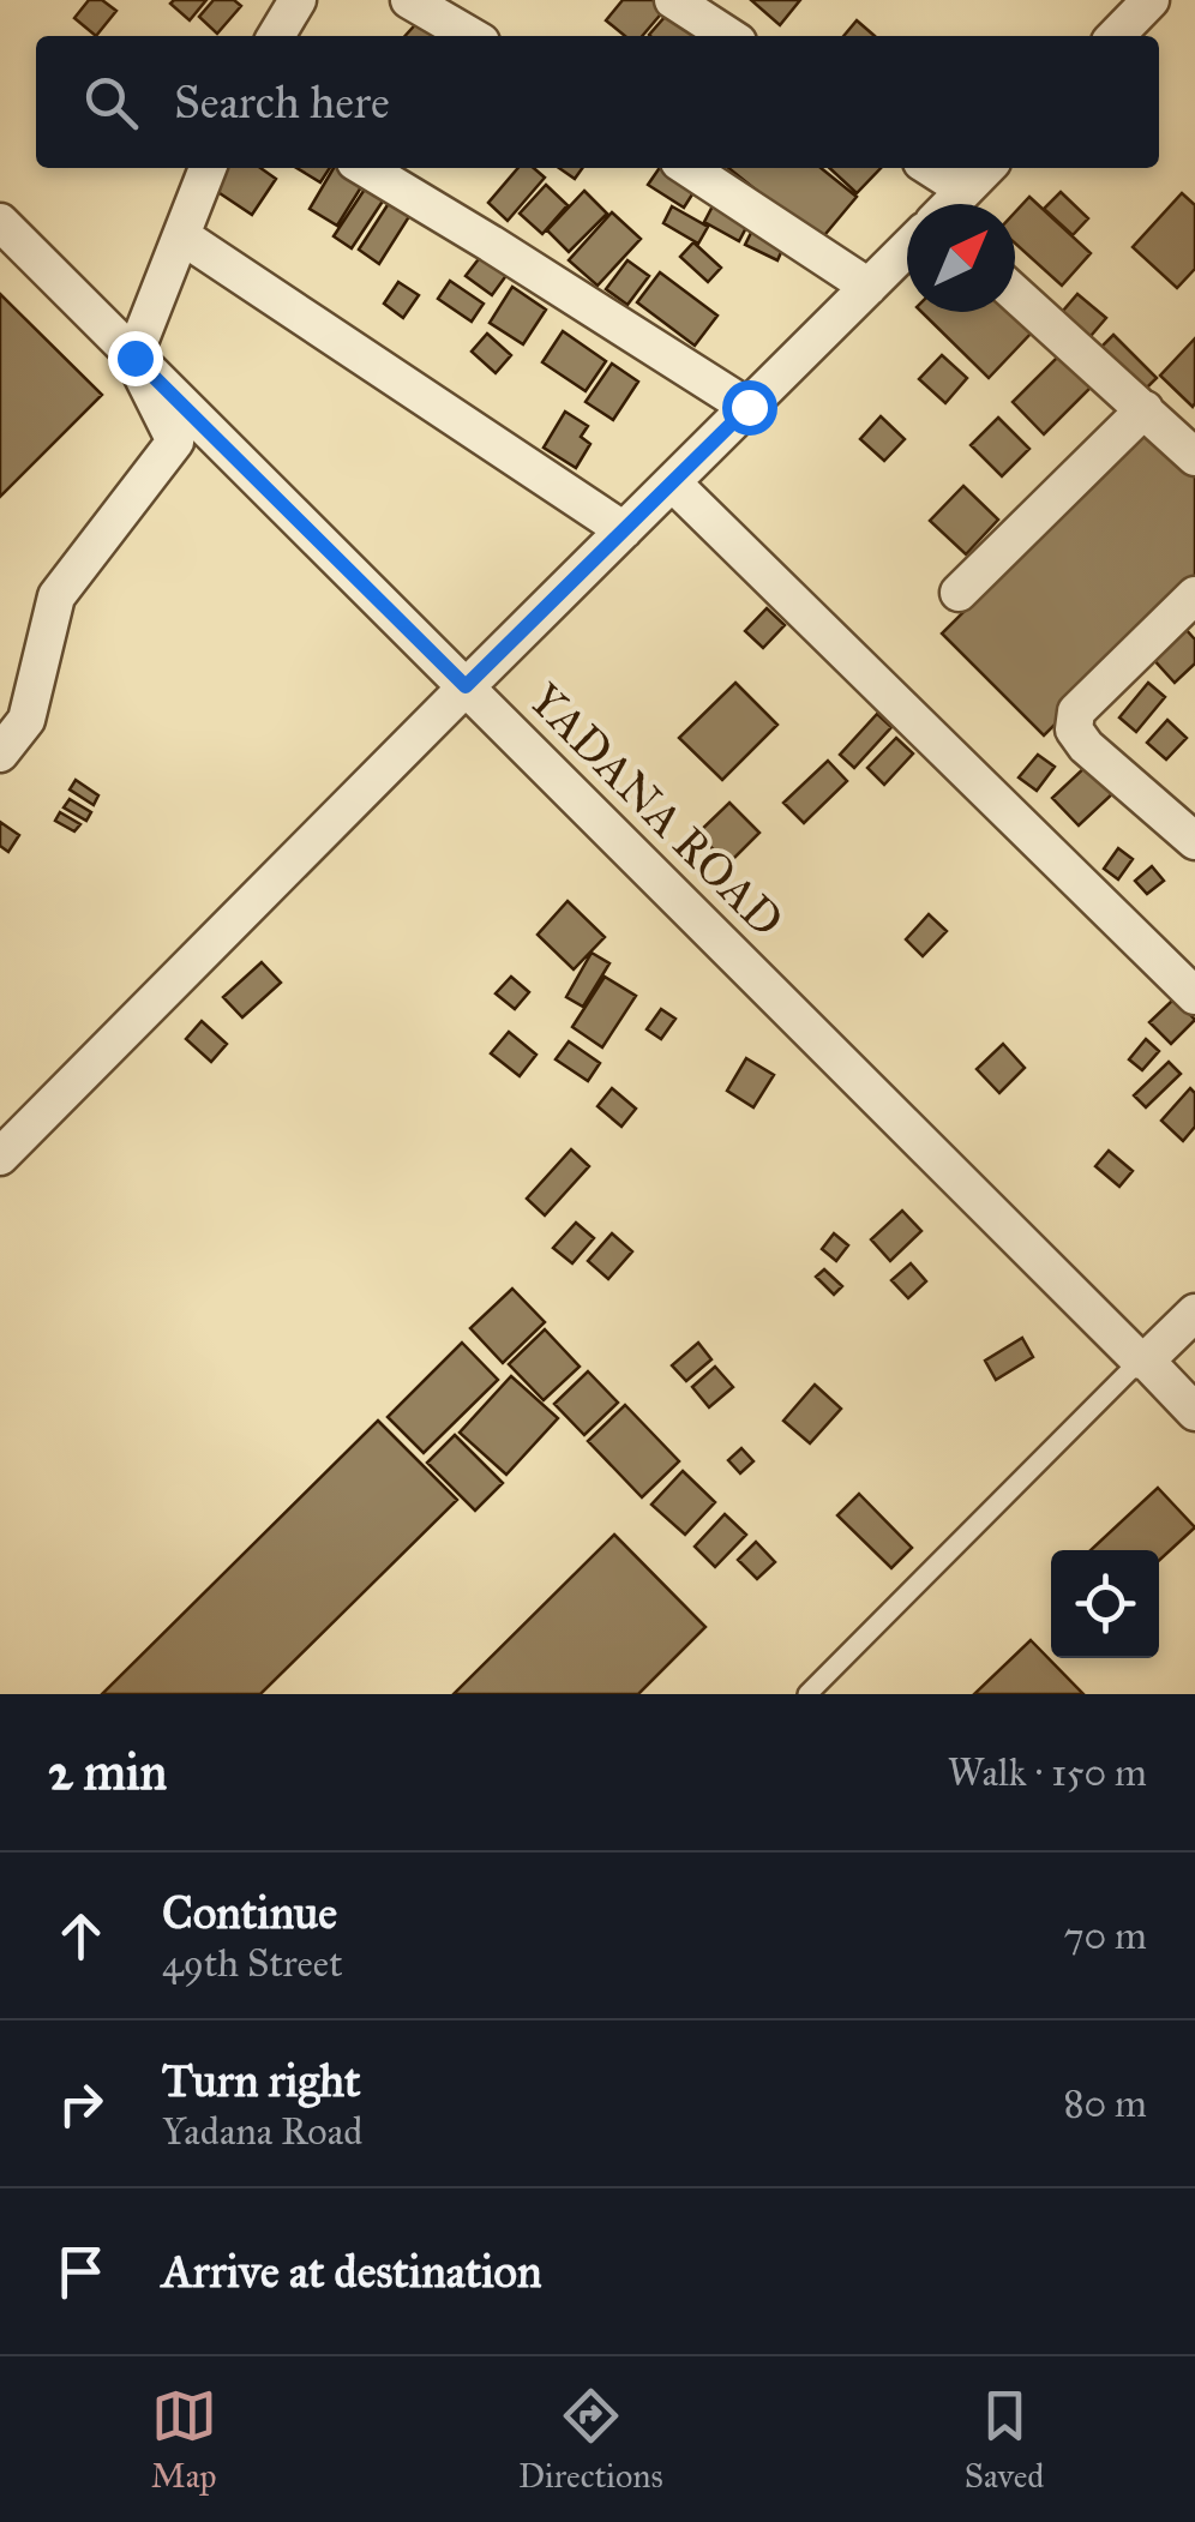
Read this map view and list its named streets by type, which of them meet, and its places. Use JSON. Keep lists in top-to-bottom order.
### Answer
{
  "streets": {
    "street": ["YADANA ROAD"]
  },
  "north": "top right",
  "page": {
    "search": "Search here",
    "heading": ["2 min", "Walk · 150 m"],
    "list": [
      ["Continue", "49th Street", "70 m"],
      ["Turn right", "Yadana Road", "80 m"],
      "Arrive at destination"
    ],
    "nav": ["Map", "Directions", "Saved"]
  }
}
